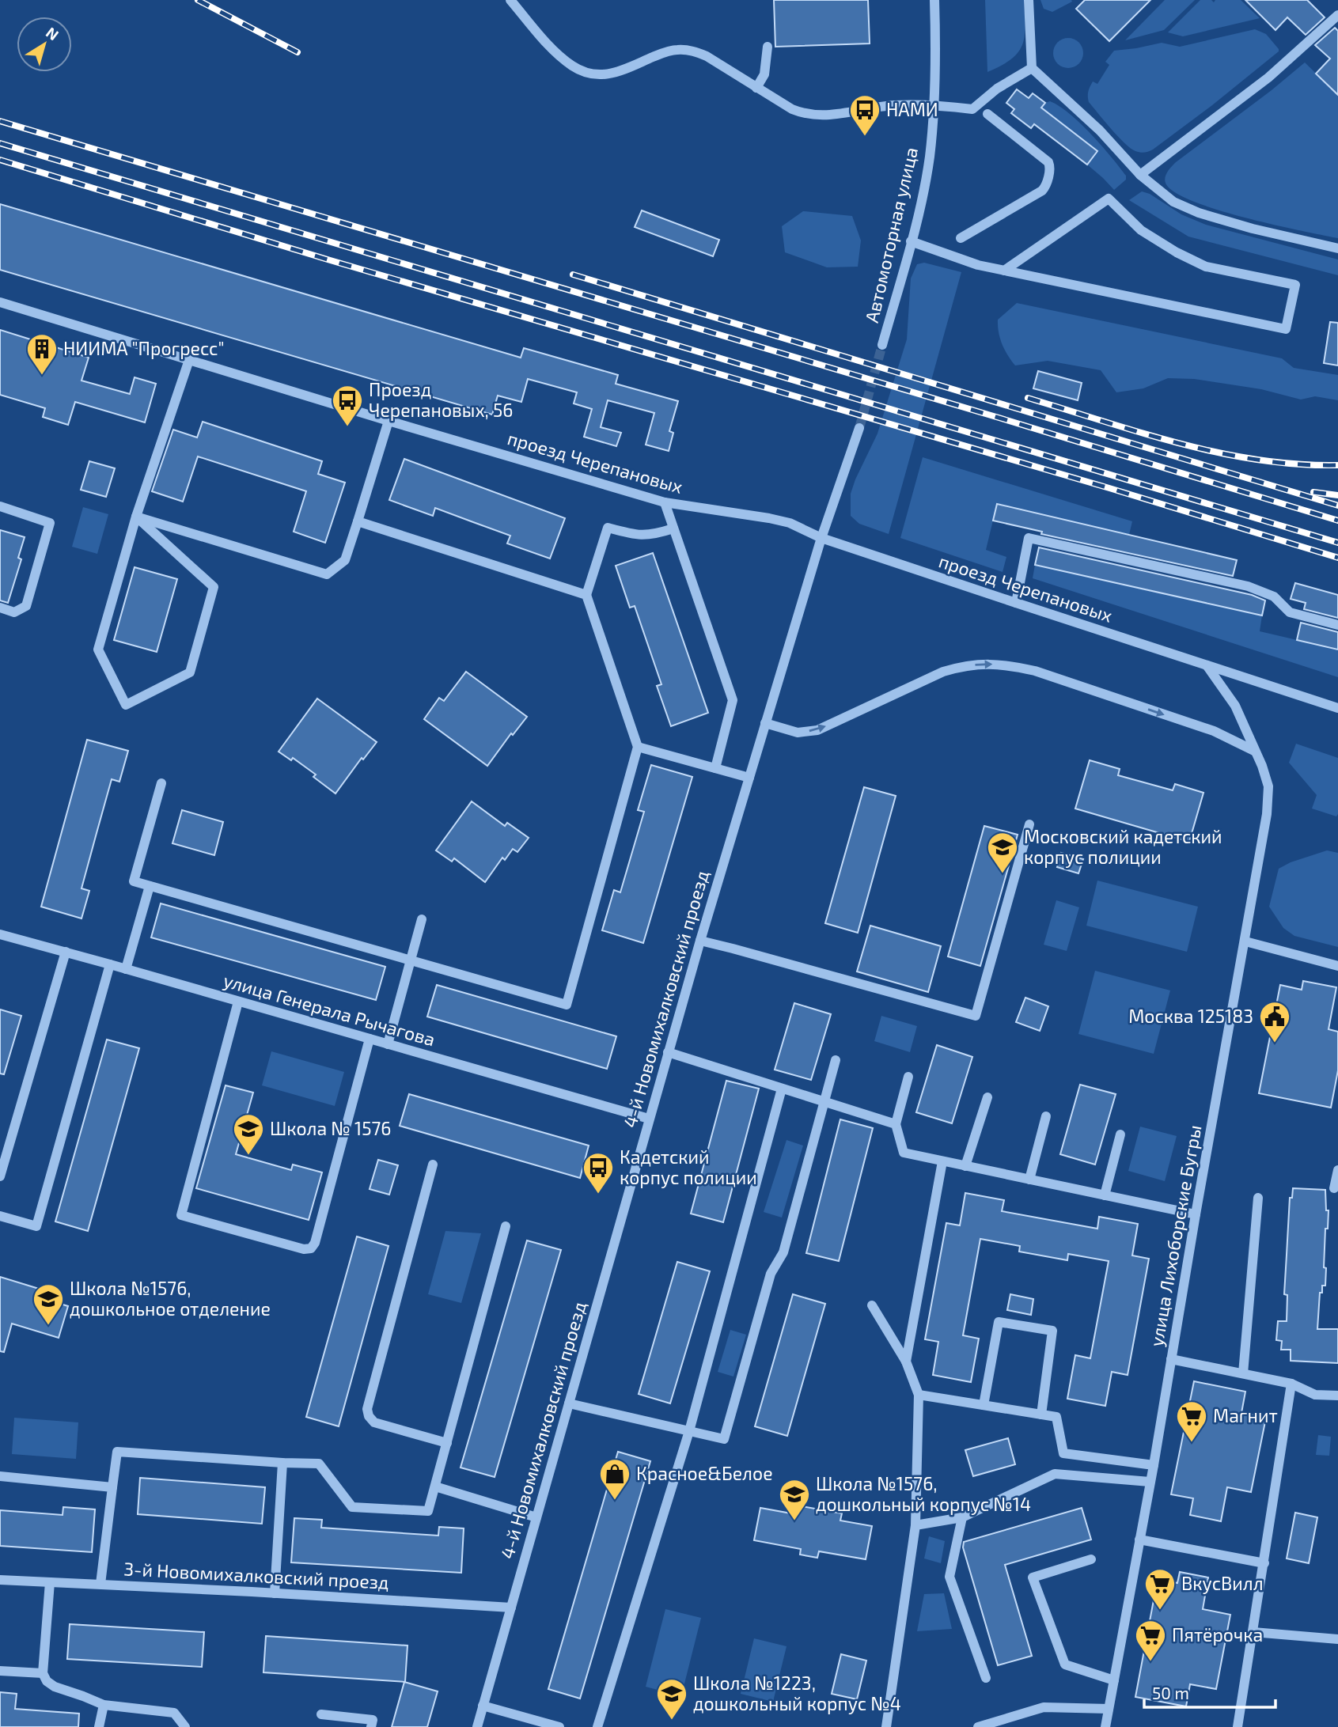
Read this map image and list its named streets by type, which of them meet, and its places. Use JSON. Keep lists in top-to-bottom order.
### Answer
{
  "streets": {
    "street": [
      "Автомоторная улица",
      "проезд Черепановых",
      "4-й Новомихалковский проезд",
      "улица Генерала Рычагова",
      "улица Лихоборские Бугры",
      "3-й Новомихалковский проезд"
    ]
  },
  "crossings": [
    ["проезд Черепановых", "4-й Новомихалковский проезд"],
    ["проезд Черепановых", "улица Лихоборские Бугры"],
    ["4-й Новомихалковский проезд", "улица Генерала Рычагова"],
    ["4-й Новомихалковский проезд", "3-й Новомихалковский проезд"]
  ],
  "places": {
    "bus stop": ["НАМИ", "Проезд Черепановых, 56", "Кадетский корпус полиции"],
    "building": ["НИИМА \"Прогресс\""],
    "school or university": [
      "Московский кадетский корпус полиции",
      "Школа № 1576",
      "Школа №1576, дошкольное отделение",
      "Школа №1576, дошкольный корпус №14",
      "Школа №1223, дошкольный корпус №4"
    ],
    "public building": ["Москва 125183"],
    "supermarket": ["Магнит", "ВкусВилл", "Пятёрочка"],
    "shop": ["Красное&Белое"]
  },
  "scale_bar": "50 m",
  "north": "top right"
}
